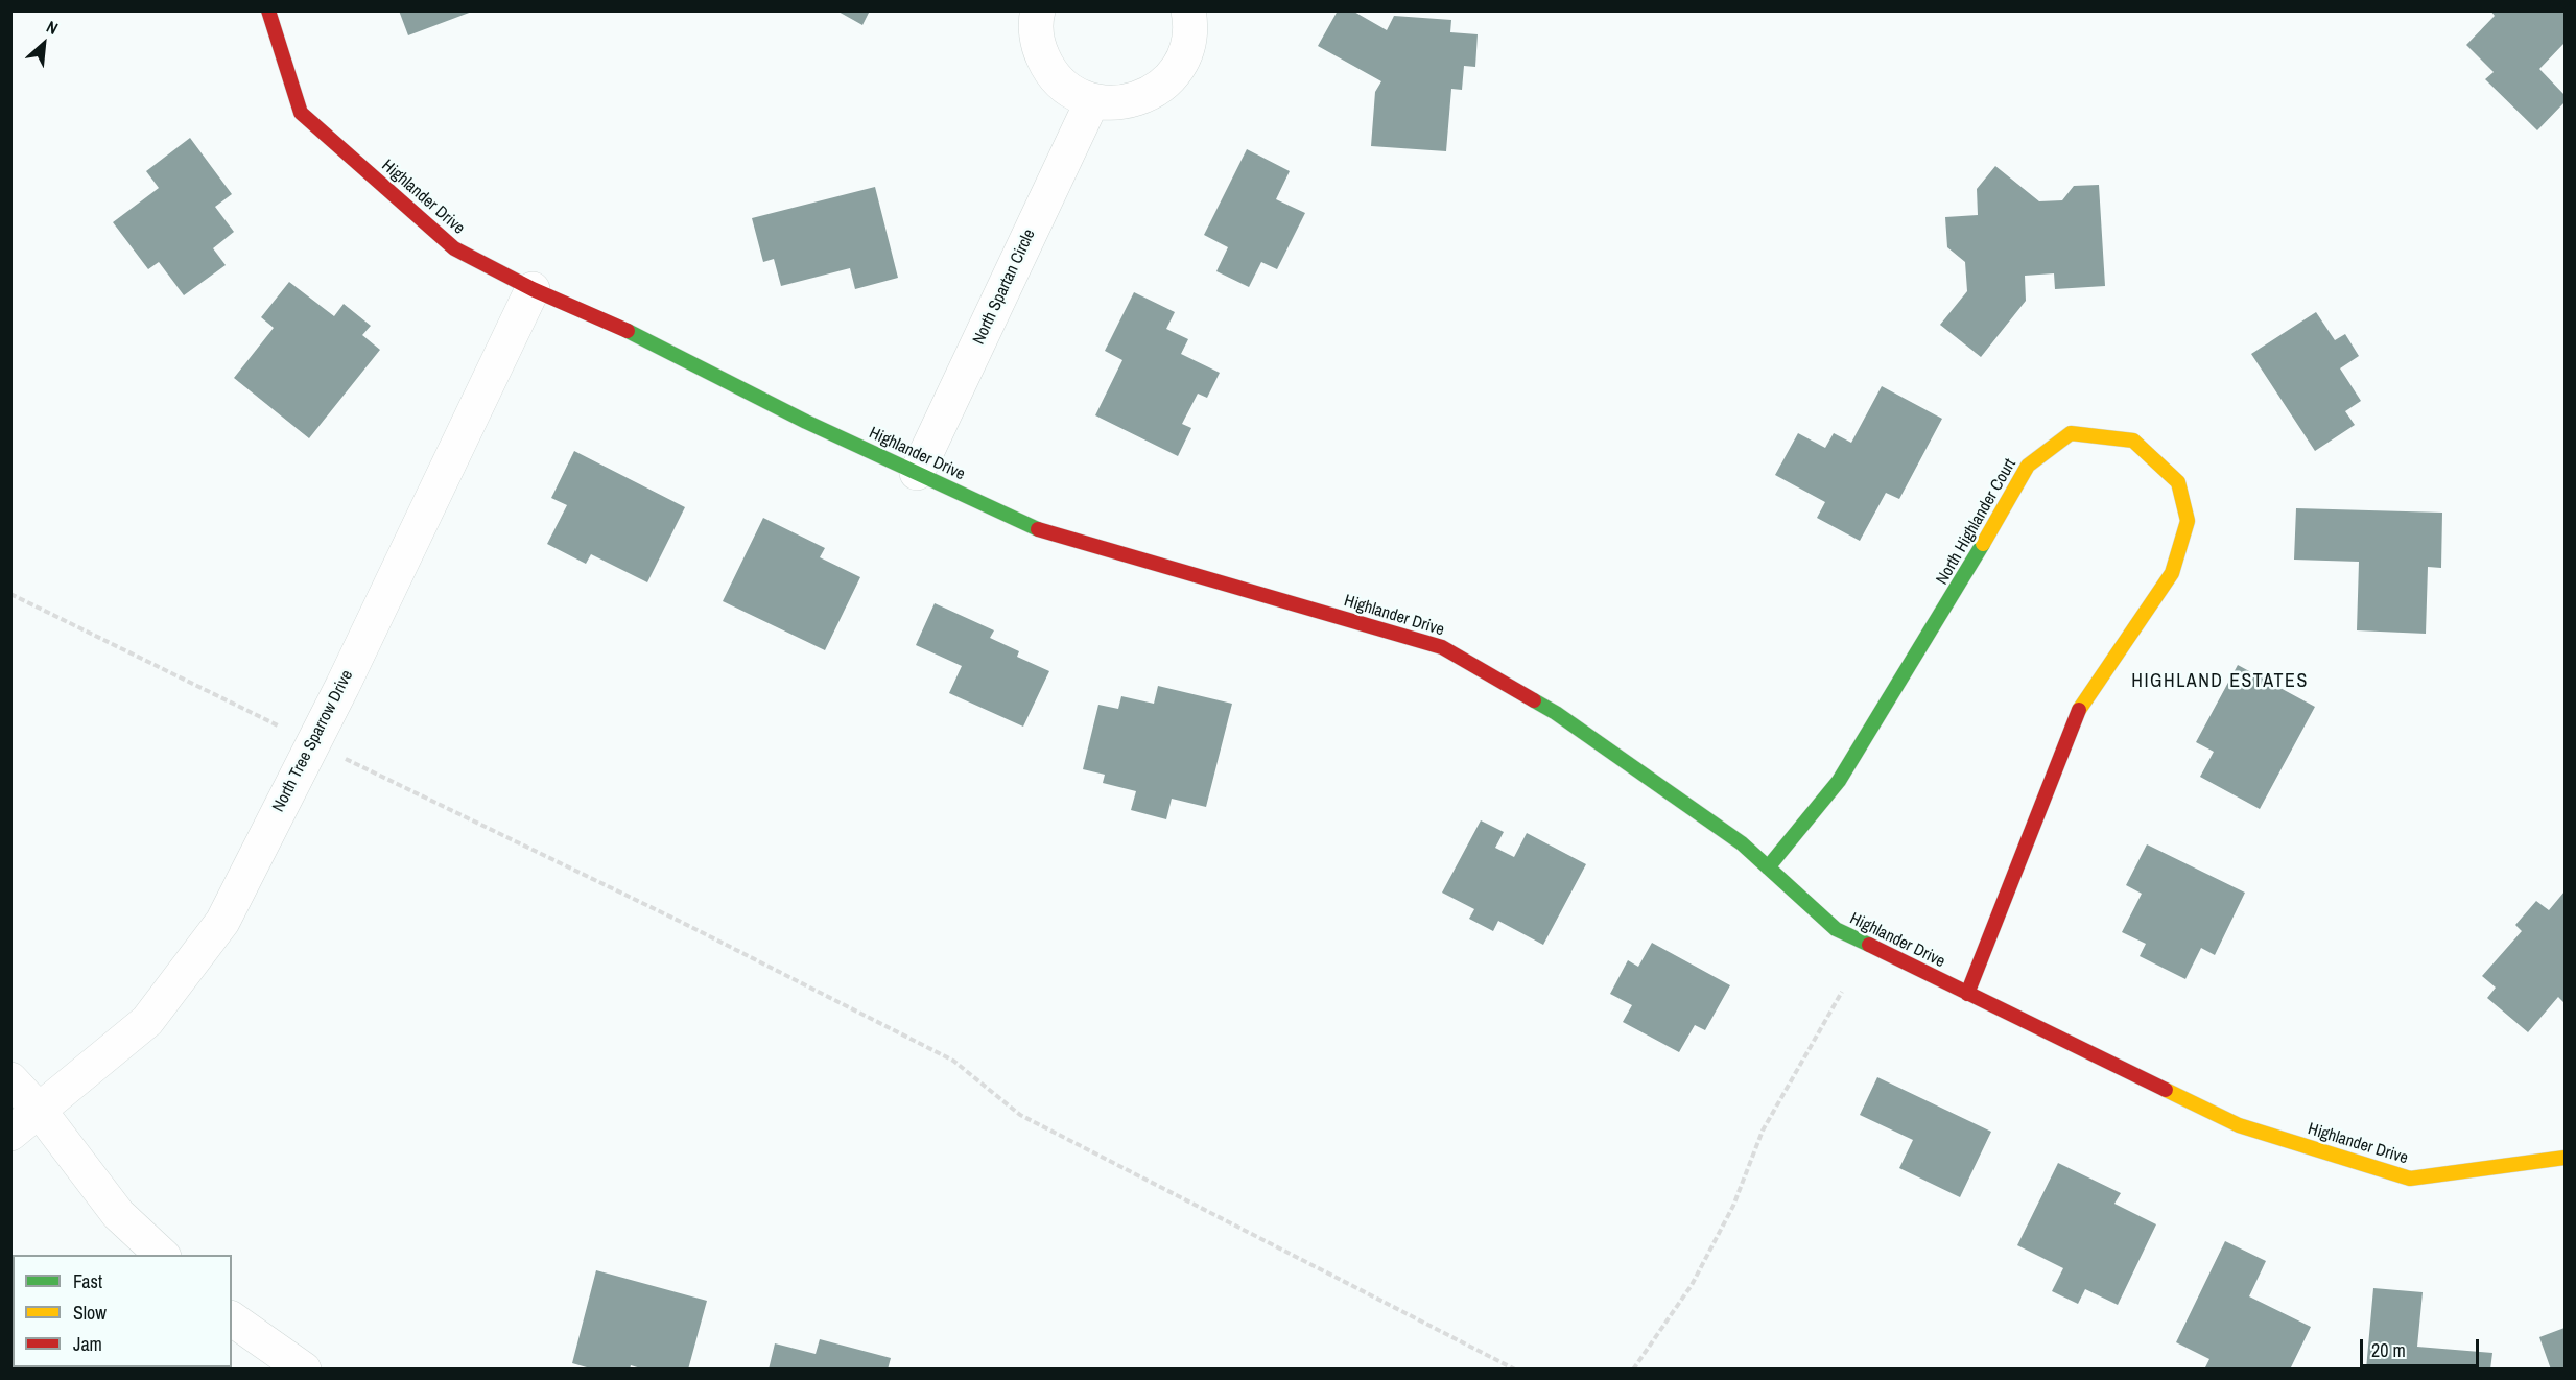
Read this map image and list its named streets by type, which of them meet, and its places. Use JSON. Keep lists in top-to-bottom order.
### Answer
{
  "streets": {
    "street": [
      "Highlander Drive",
      "North Spartan Circle",
      "North Highlander Court",
      "North Tree Sparrow Drive"
    ]
  },
  "crossings": [
    ["Highlander Drive", "North Spartan Circle"],
    ["Highlander Drive", "North Highlander Court"],
    ["Highlander Drive", "North Tree Sparrow Drive"]
  ],
  "districts": ["HIGHLAND ESTATES"],
  "legend": ["Fast", "Slow", "Jam"],
  "scale_bar": "20 m",
  "north": "top right"
}
